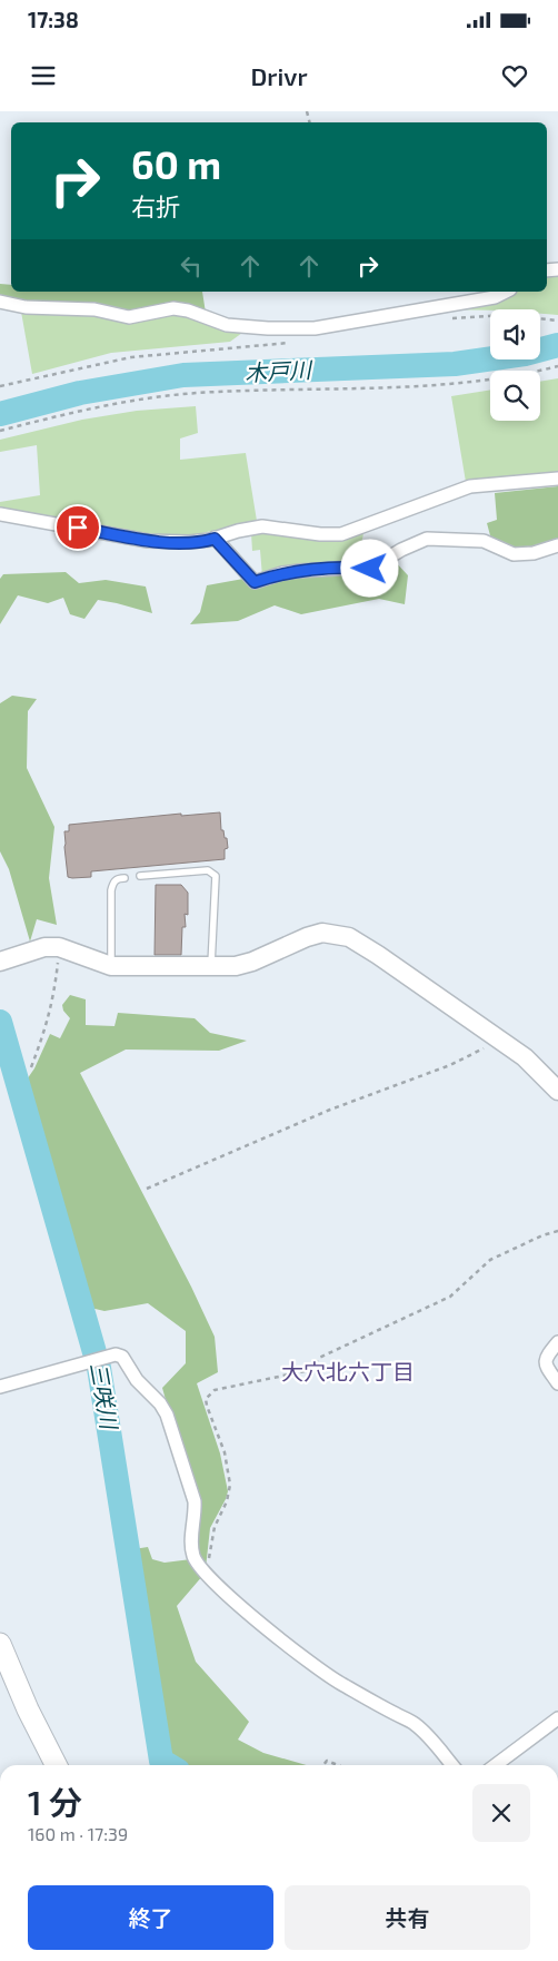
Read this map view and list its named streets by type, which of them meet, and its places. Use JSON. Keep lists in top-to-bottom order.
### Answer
{
  "districts": ["大穴北六丁目"],
  "water": ["木戸川", "三咲川"],
  "page": {
    "status": "17:38",
    "header": "Drivr",
    "turn": ["60 m", "右折"],
    "heading": ["1 分", "160 m · 17:39"],
    "buttons": ["終了", "共有"]
  }
}
